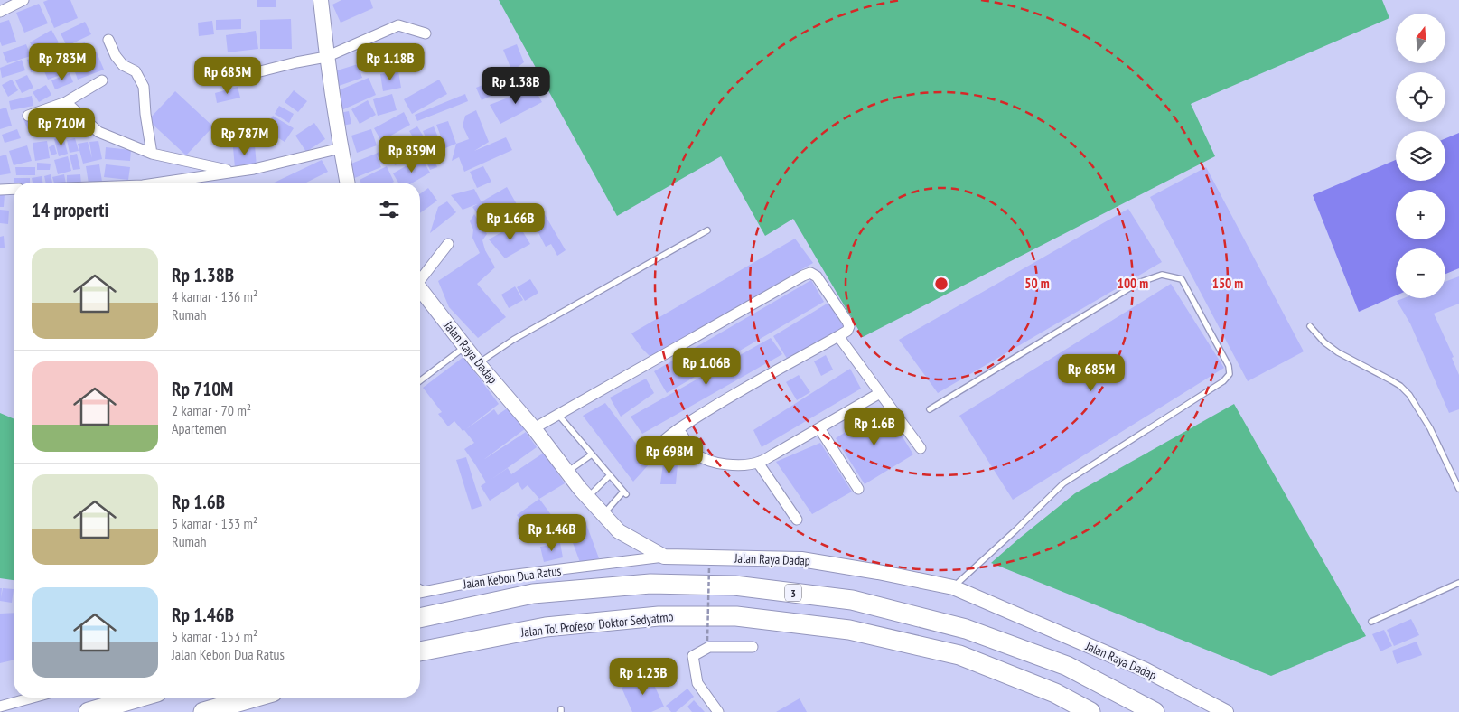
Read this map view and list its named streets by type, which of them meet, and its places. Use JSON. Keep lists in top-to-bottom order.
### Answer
{
  "streets": {
    "highway": ["3", "Jalan Tol Profesor Doktor Sedyatmo"],
    "main road": ["Jalan Raya Dadap"],
    "street": ["Jalan Kebon Dua Ratus"]
  },
  "crossings": [
    ["Jalan Raya Dadap", "Jalan Kebon Dua Ratus"]
  ],
  "north": "top",
  "page": {
    "map_buttons": ["+", "−"],
    "price": [
      "Rp 783M",
      "Rp 1.18B",
      "Rp 685M",
      "Rp 1.38B",
      "Rp 710M",
      "Rp 787M",
      "Rp 859M",
      "Rp 1.66B",
      "Rp 1.06B",
      "Rp 685M",
      "Rp 1.6B",
      "Rp 698M",
      "Rp 1.46B",
      "Rp 1.23B"
    ],
    "heading": "14 properti",
    "list": [
      {
        "name": "Rp 1.38B",
        "note": "4 kamar · 136 m² · Rumah"
      },
      {
        "name": "Rp 710M",
        "note": "2 kamar · 70 m² · Apartemen"
      },
      {
        "name": "Rp 1.6B",
        "note": "5 kamar · 133 m² · Rumah"
      },
      {
        "name": "Rp 1.46B",
        "note": "5 kamar · 153 m² · Jalan Kebon Dua Ratus"
      }
    ]
  },
  "rings": ["50 m", "100 m", "150 m"]
}
